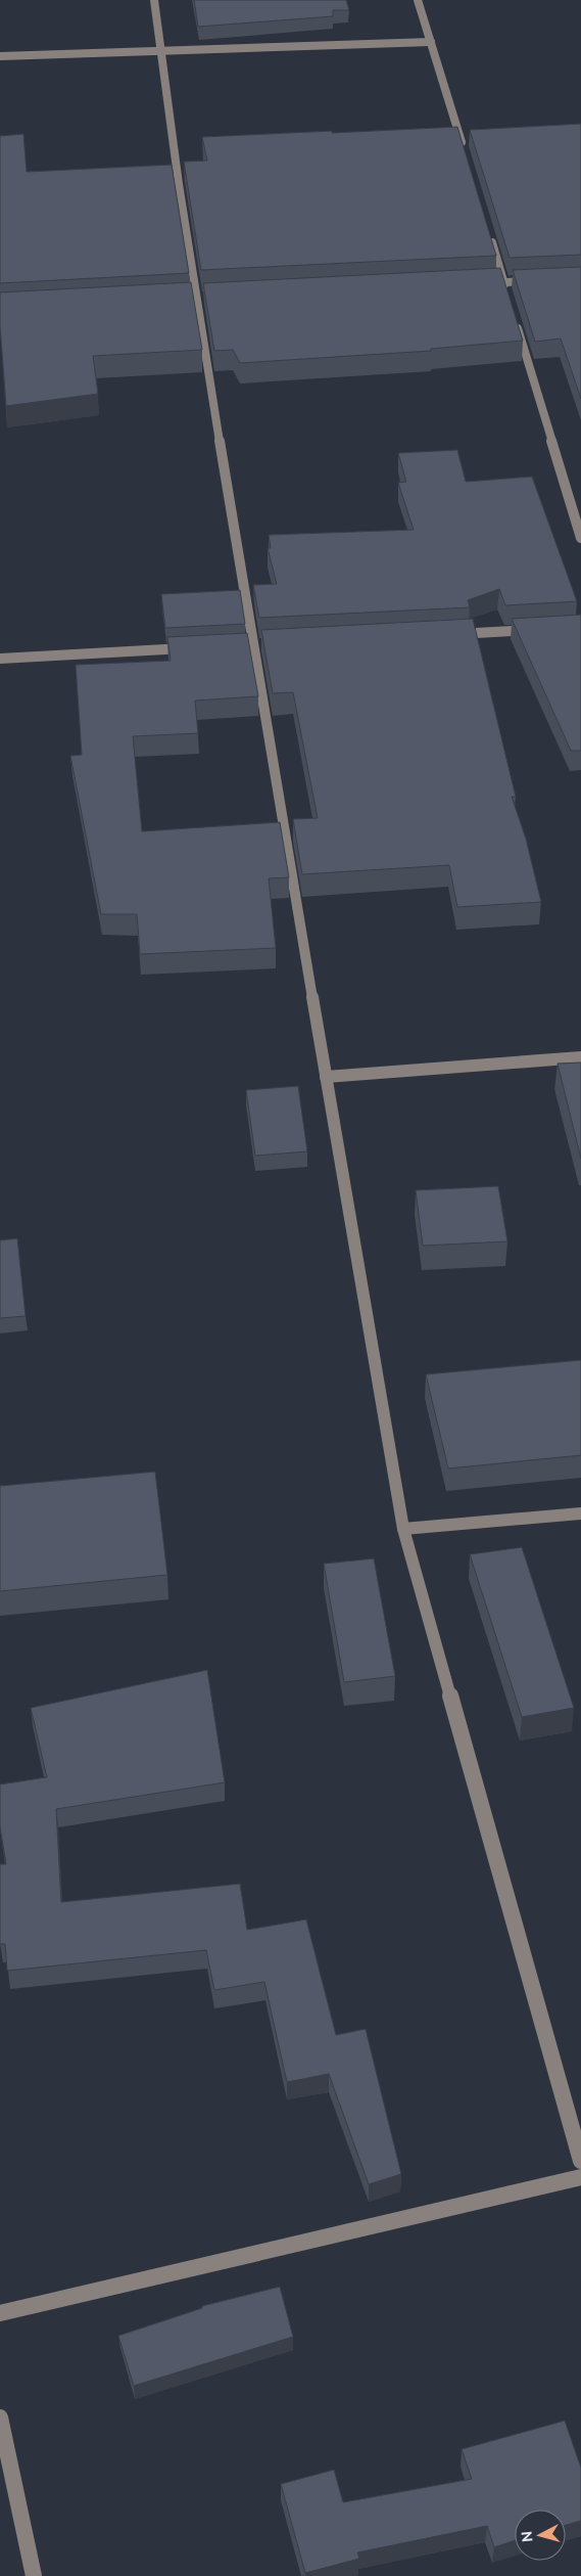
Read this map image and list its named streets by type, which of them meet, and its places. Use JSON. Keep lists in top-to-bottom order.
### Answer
{
  "north": "left"
}
